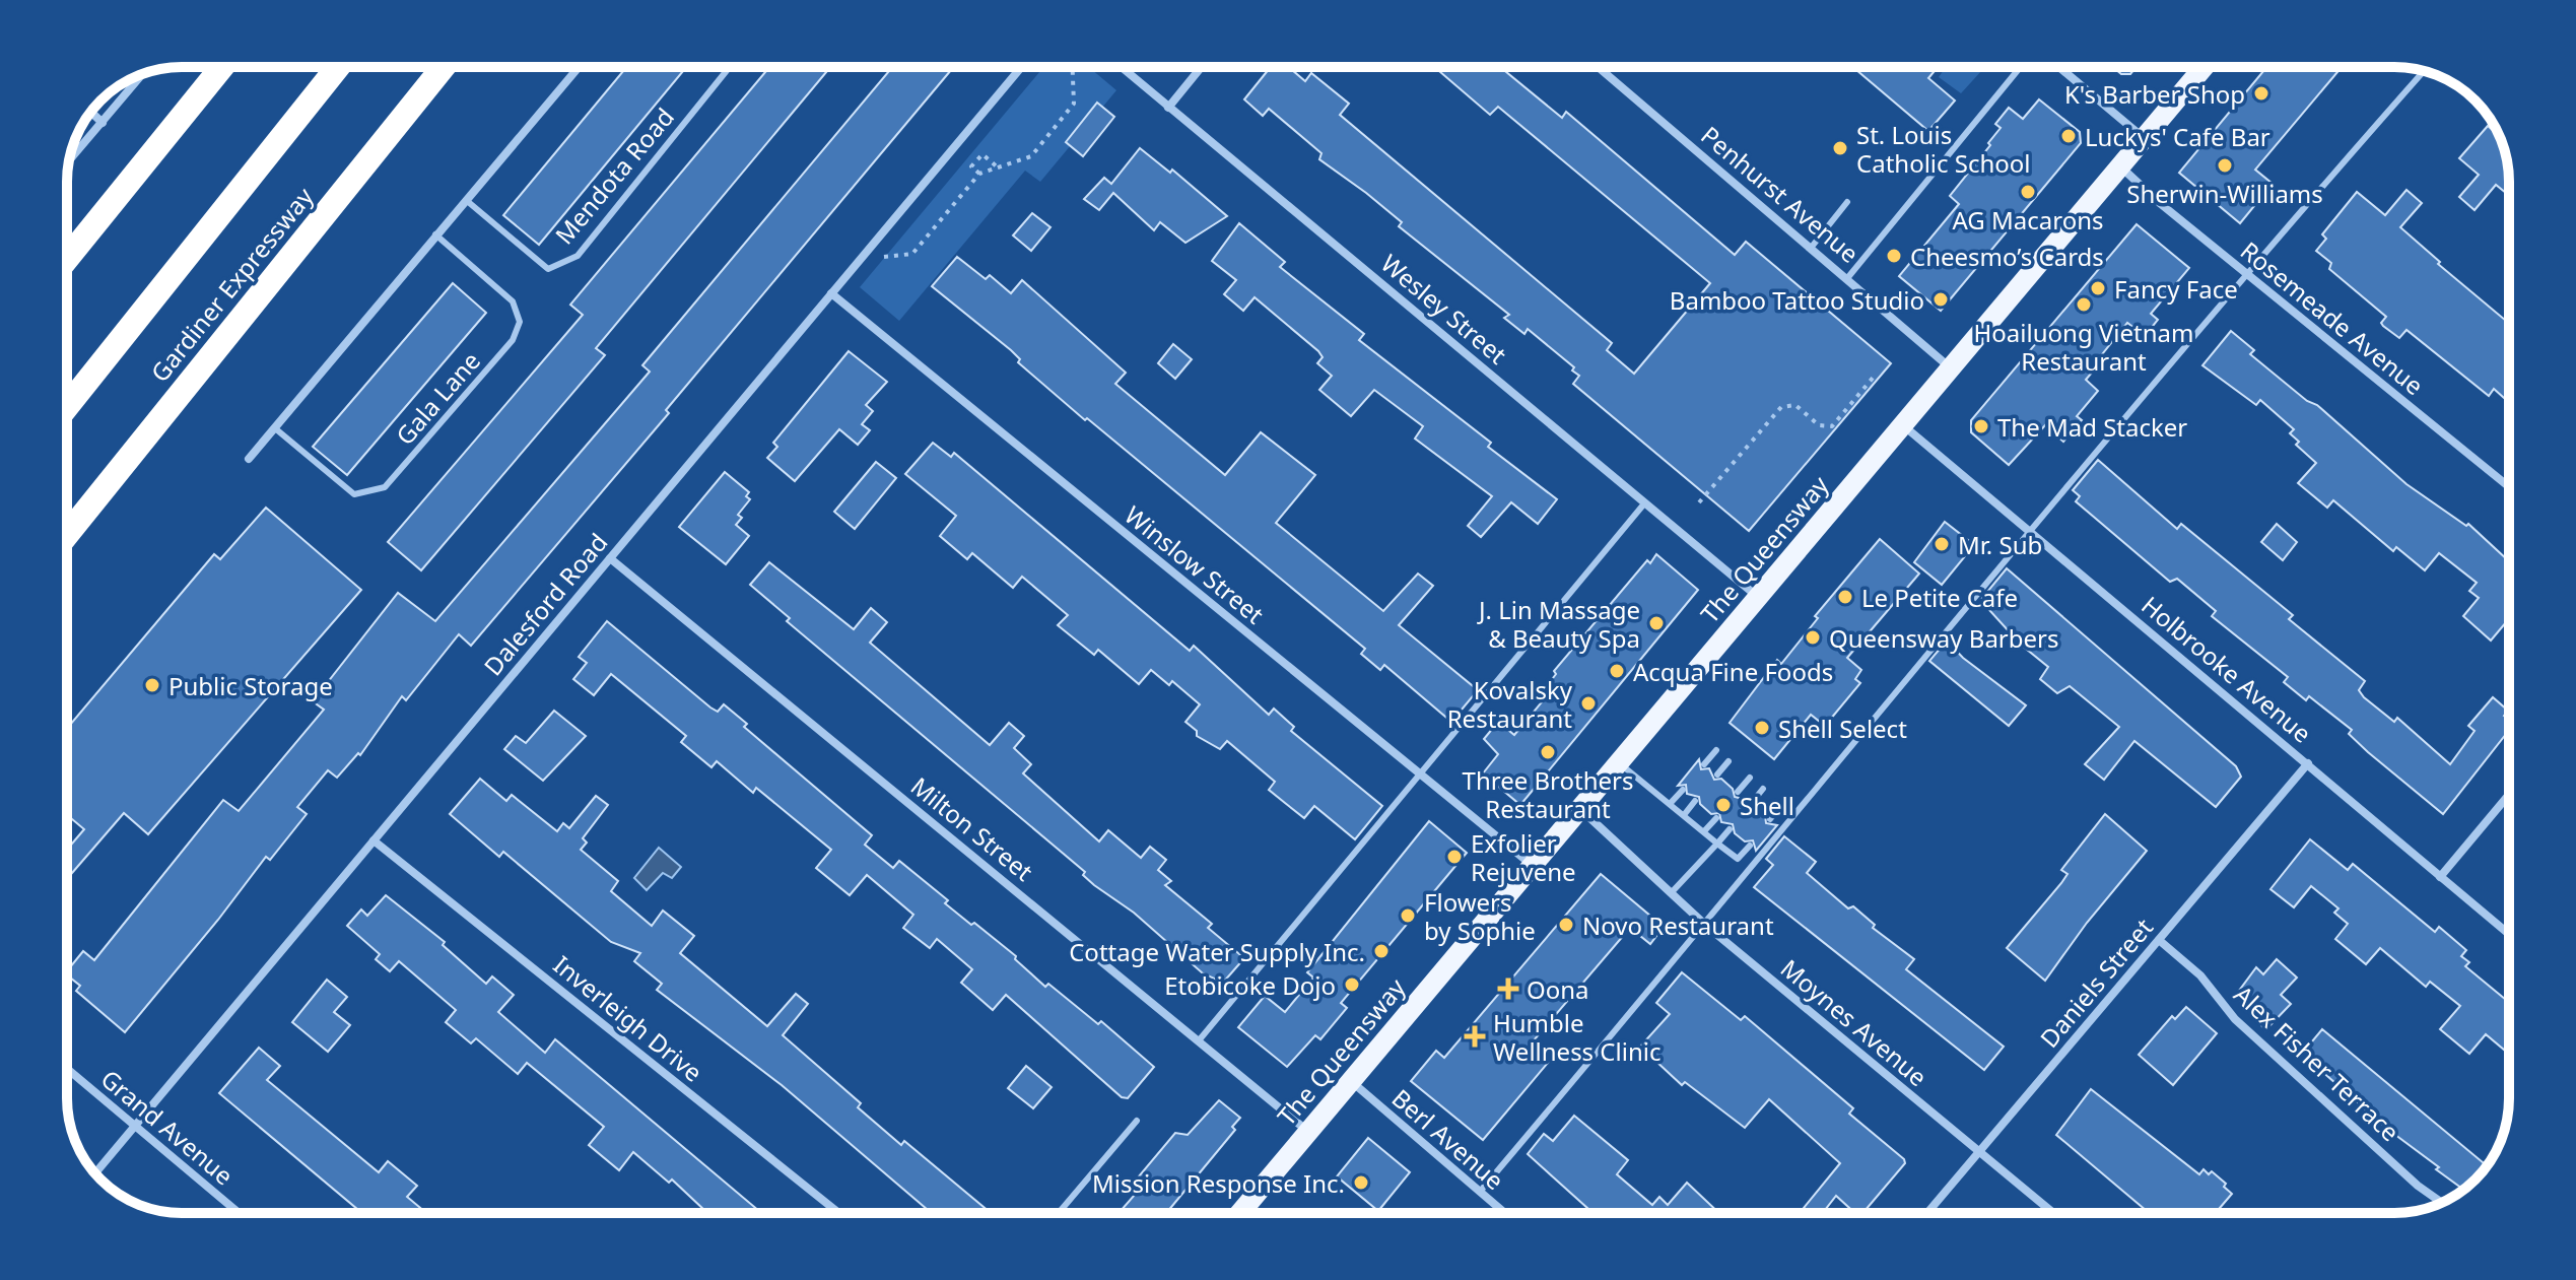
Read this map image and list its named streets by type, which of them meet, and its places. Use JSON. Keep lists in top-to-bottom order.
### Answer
{
  "streets": {
    "highway": ["Gardiner Expressway"],
    "main road": ["The Queensway"],
    "street": [
      "Penhurst Avenue",
      "Wesley Street",
      "Rosemeade Avenue",
      "Winslow Street",
      "Dalesford Road",
      "Holbrooke Avenue",
      "Milton Street",
      "Daniels Street",
      "Inverleigh Drive",
      "Moynes Avenue",
      "Alex Fisher Terrace",
      "Grand Avenue",
      "Berl Avenue"
    ],
    "lane": ["Mendota Road", "Gala Lane"]
  },
  "crossings": [
    ["Penhurst Avenue", "The Queensway"],
    ["Wesley Street", "The Queensway"],
    ["Rosemeade Avenue", "The Queensway"],
    ["The Queensway", "Winslow Street"],
    ["The Queensway", "Holbrooke Avenue"],
    ["The Queensway", "Milton Street"],
    ["The Queensway", "Moynes Avenue"],
    ["The Queensway", "Berl Avenue"],
    ["Winslow Street", "Dalesford Road"],
    ["Dalesford Road", "Milton Street"],
    ["Dalesford Road", "Inverleigh Drive"],
    ["Dalesford Road", "Grand Avenue"],
    ["Holbrooke Avenue", "Daniels Street"],
    ["Daniels Street", "Moynes Avenue"],
    ["Daniels Street", "Alex Fisher Terrace"]
  ],
  "places": {
    "other": [
      "K's Barber Shop",
      "Luckys' Cafe Bar",
      "St. Louis Catholic School",
      "Sherwin-Williams",
      "AG Macarons",
      "Cheesmo’s Cards",
      "Fancy Face",
      "Bamboo Tattoo Studio",
      "Hoailuong Vietnam Restaurant",
      "The Mad Stacker",
      "Mr. Sub",
      "Le Petite Cafe",
      "J. Lin Massage & Beauty Spa",
      "Queensway Barbers",
      "Acqua Fine Foods",
      "Public Storage",
      "Kovalsky Restaurant",
      "Shell Select",
      "Three Brothers Restaurant",
      "Shell",
      "Exfolier Rejuvene",
      "Flowers by Sophie",
      "Novo Restaurant",
      "Cottage Water Supply Inc.",
      "Etobicoke Dojo",
      "Mission Response Inc."
    ],
    "health": ["Oona", "Humble Wellness Clinic"]
  }
}
